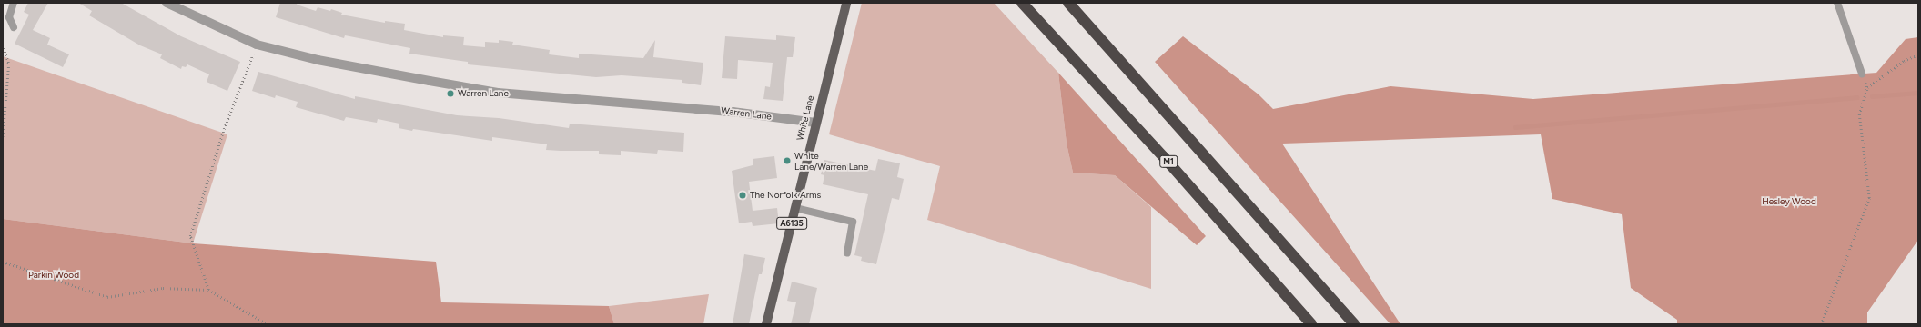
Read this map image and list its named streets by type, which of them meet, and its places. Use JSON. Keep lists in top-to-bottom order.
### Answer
{
  "streets": {
    "highway": ["M1"],
    "main road": ["White Lane", "A6135"],
    "street": ["Warren Lane"]
  },
  "crossings": [
    ["Warren Lane", "White Lane"]
  ],
  "parks": ["Hesley Wood", "Parkin Wood"],
  "places": ["Warren Lane", "White Lane/Warren Lane", "The Norfolk Arms"]
}
